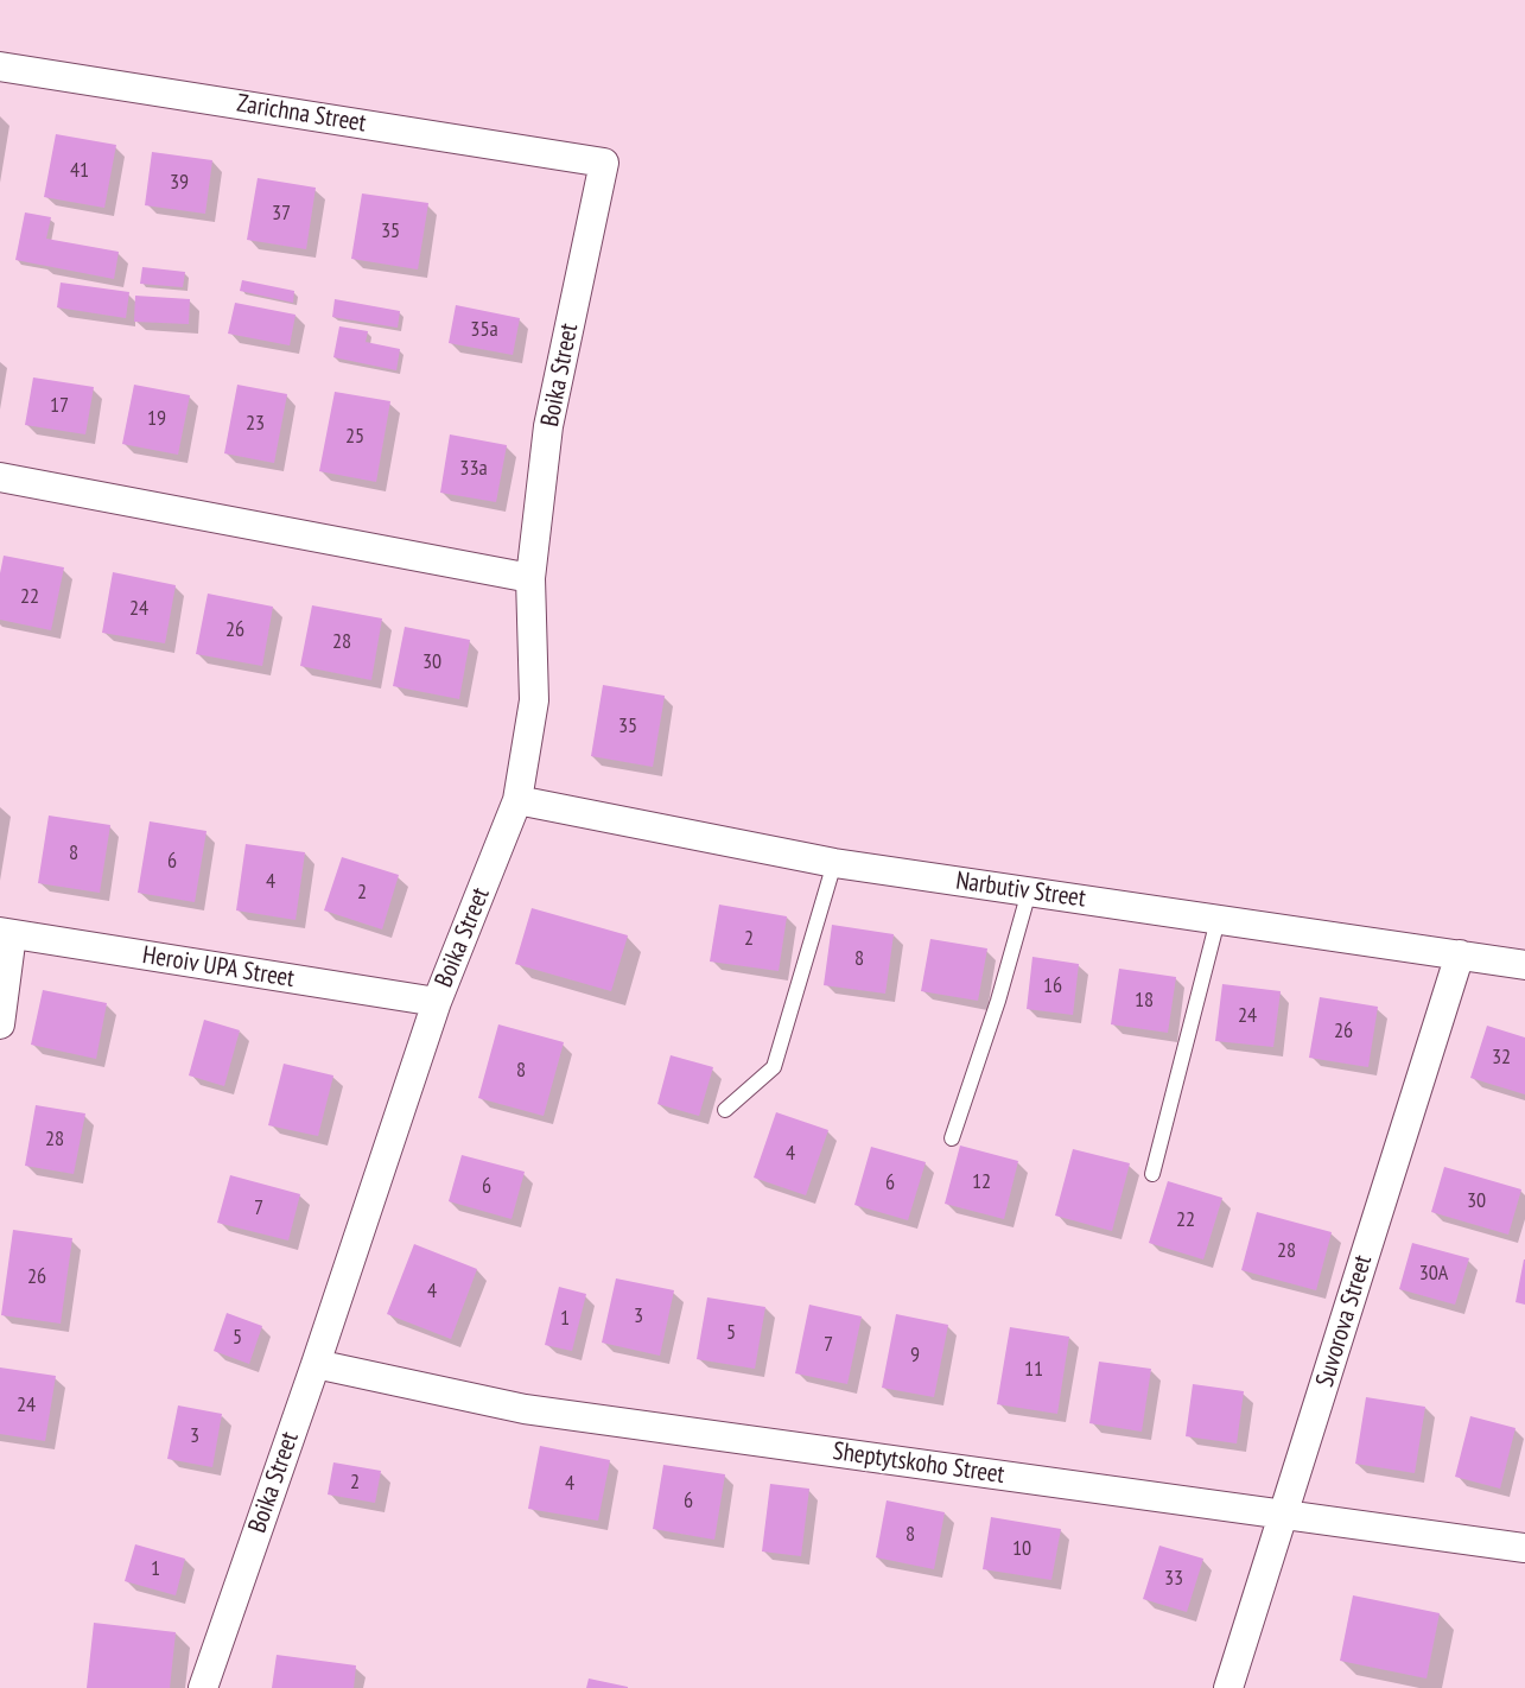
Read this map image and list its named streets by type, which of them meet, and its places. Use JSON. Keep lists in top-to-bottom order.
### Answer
{
  "streets": {
    "street": [
      "Zarichna Street",
      "Boika Street",
      "Narbutiv Street",
      "Heroiv UPA Street",
      "Suvorova Street",
      "Sheptytskoho Street"
    ]
  },
  "crossings": [
    ["Zarichna Street", "Boika Street"],
    ["Boika Street", "Narbutiv Street"],
    ["Boika Street", "Heroiv UPA Street"],
    ["Boika Street", "Sheptytskoho Street"],
    ["Narbutiv Street", "Suvorova Street"],
    ["Suvorova Street", "Sheptytskoho Street"]
  ],
  "house_numbers": [
    "41",
    "39",
    "37",
    "35",
    "35а",
    "17",
    "19",
    "23",
    "25",
    "33а",
    "22",
    "24",
    "26",
    "28",
    "30",
    "35",
    "8",
    "6",
    "4",
    "2",
    "2",
    "8",
    "16",
    "18",
    "24",
    "26",
    "32",
    "8",
    "28",
    "4",
    "12",
    "6",
    "6",
    "30",
    "7",
    "22",
    "28",
    "30А",
    "26",
    "4",
    "3",
    "1",
    "5",
    "5",
    "7",
    "9",
    "11",
    "24",
    "3",
    "2",
    "4",
    "6",
    "8",
    "10",
    "1",
    "33"
  ]
}
